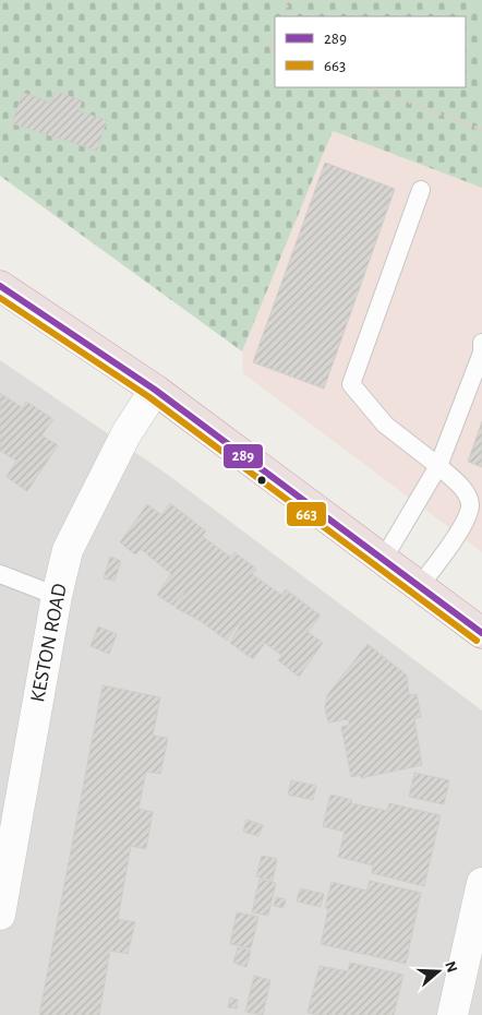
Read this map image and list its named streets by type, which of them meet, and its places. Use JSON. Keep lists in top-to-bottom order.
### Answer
{
  "streets": {
    "street": ["KESTON ROAD"]
  },
  "lines": ["transit line 289", "transit line 663"],
  "legend": ["289", "663"],
  "north": "right"
}
